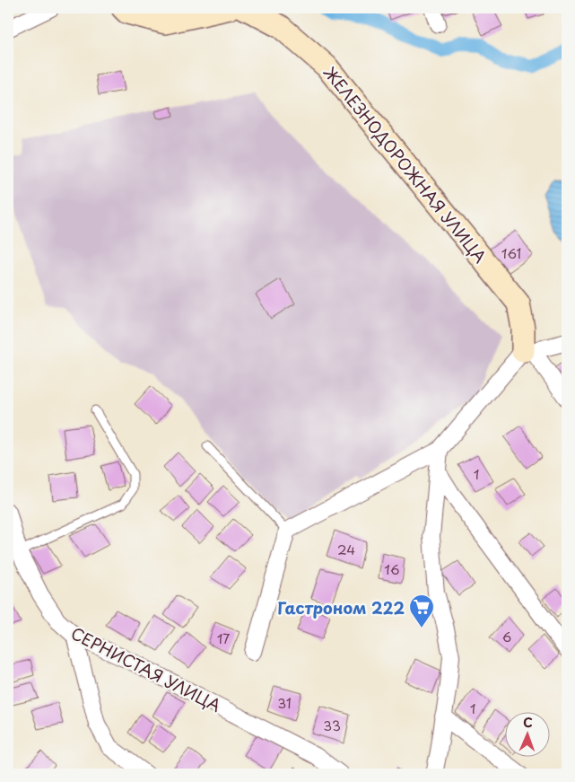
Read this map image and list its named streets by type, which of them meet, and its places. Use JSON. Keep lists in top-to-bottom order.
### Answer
{
  "streets": {
    "street": ["ЖЕЛЕЗНОДОРОЖНАЯ УЛИЦА", "СЕРНИСТАЯ УЛИЦА"]
  },
  "places": {
    "supermarket": ["Гастроном 222"]
  },
  "house_numbers": [
    "161",
    "1",
    "24",
    "16",
    "6",
    "17",
    "31",
    "1",
    "33"
  ],
  "north": "top"
}
